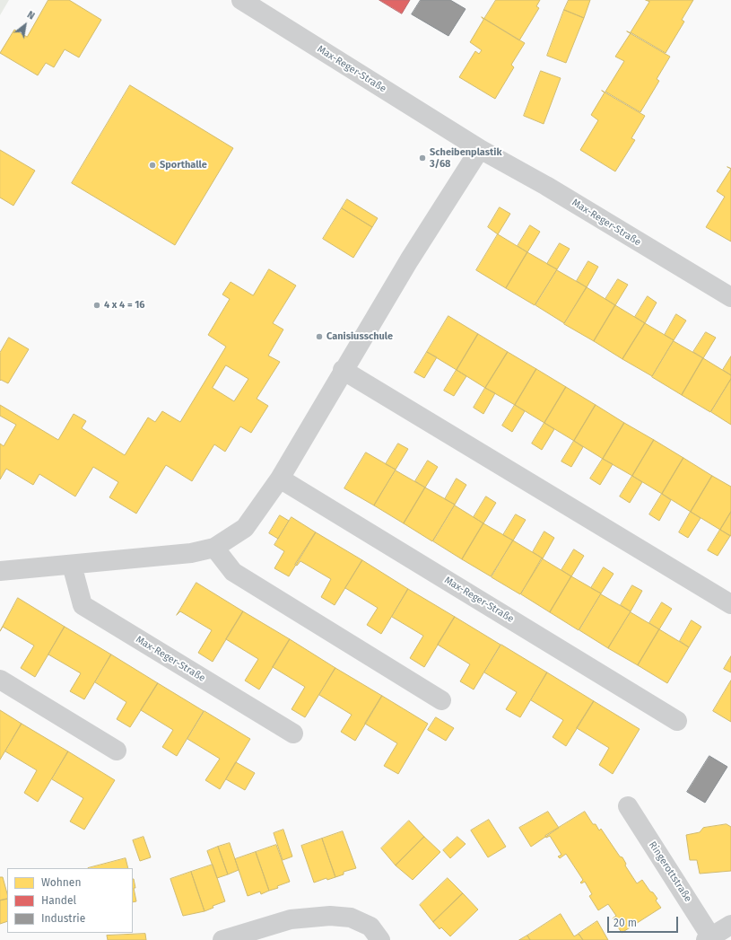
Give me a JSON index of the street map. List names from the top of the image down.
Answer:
{
  "streets": {
    "street": ["Max-Reger-Straße", "Ringerottstraße"]
  },
  "places": [
    "Scheibenplastik 3/68",
    "Sporthalle",
    "4 x 4 = 16",
    "Canisiusschule"
  ],
  "legend": ["Wohnen", "Handel", "Industrie"],
  "scale_bar": "20 m",
  "north": "top right"
}
